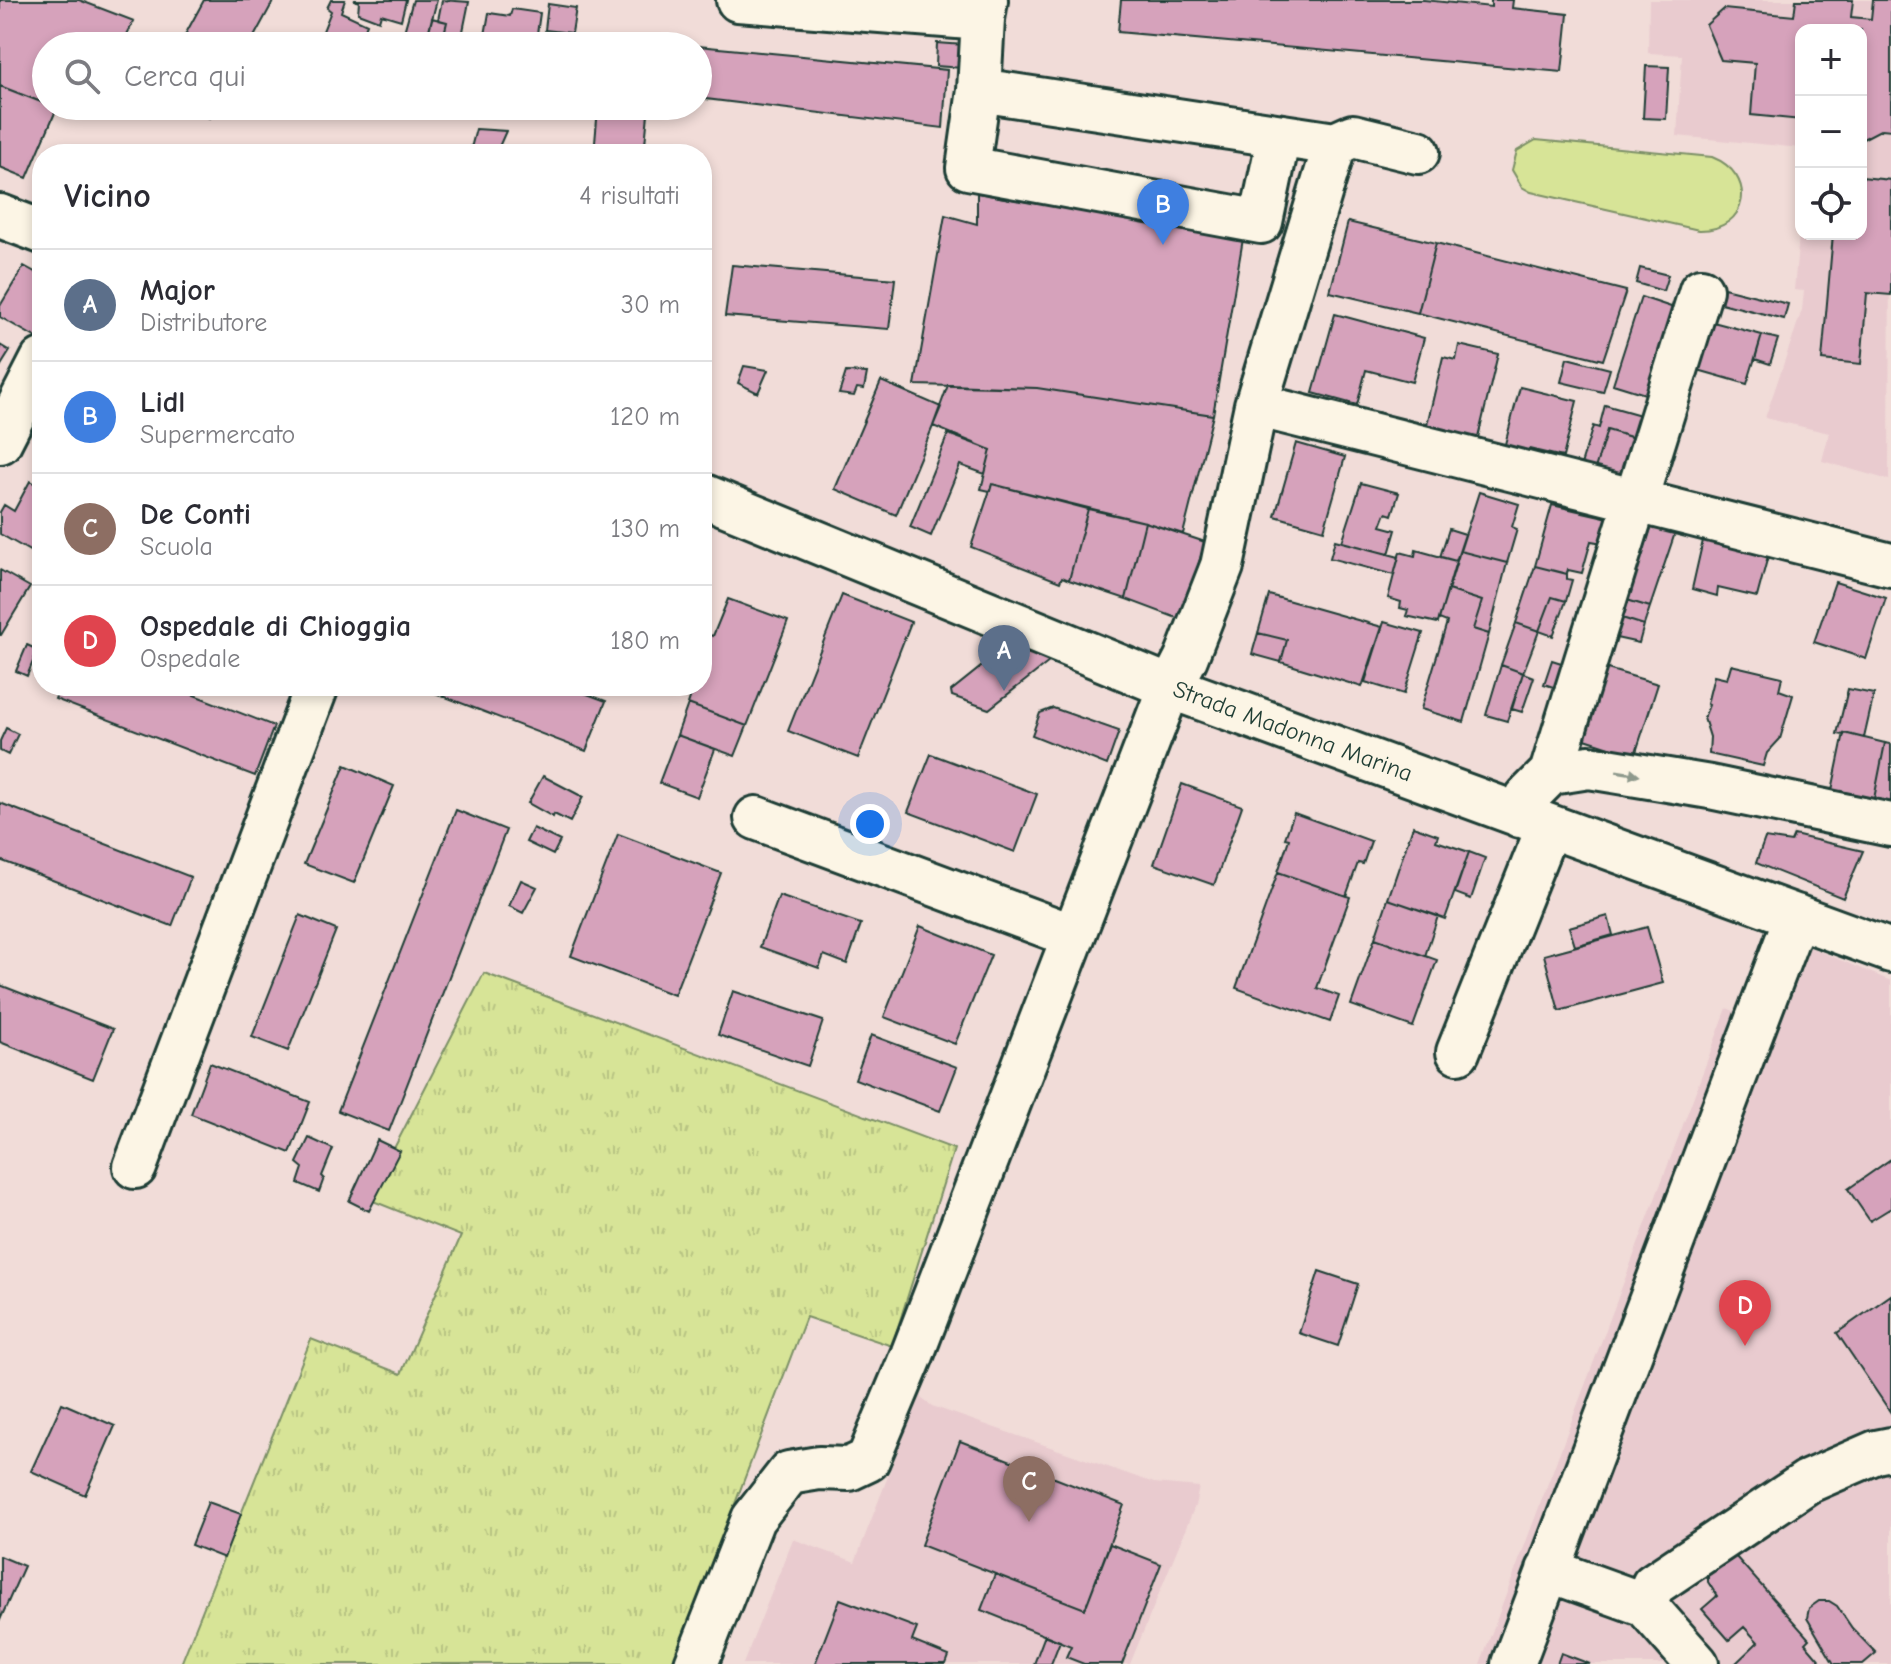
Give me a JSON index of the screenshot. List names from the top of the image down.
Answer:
{
  "streets": {
    "street": ["Strada Madonna Marina"]
  },
  "page": {
    "map_buttons": ["+", "−"],
    "search": "Cerca qui",
    "heading": ["Vicino", "4 risultati"],
    "pins": [
      "B",
      "A",
      "D",
      "C"
    ],
    "list": [
      {
        "mark": "A",
        "name": "Major",
        "note": "Distributore",
        "value": "30 m"
      },
      {
        "mark": "B",
        "name": "Lidl",
        "note": "Supermercato",
        "value": "120 m"
      },
      {
        "mark": "C",
        "name": "De Conti",
        "note": "Scuola",
        "value": "130 m"
      },
      {
        "mark": "D",
        "name": "Ospedale di Chioggia",
        "note": "Ospedale",
        "value": "180 m"
      }
    ]
  }
}
